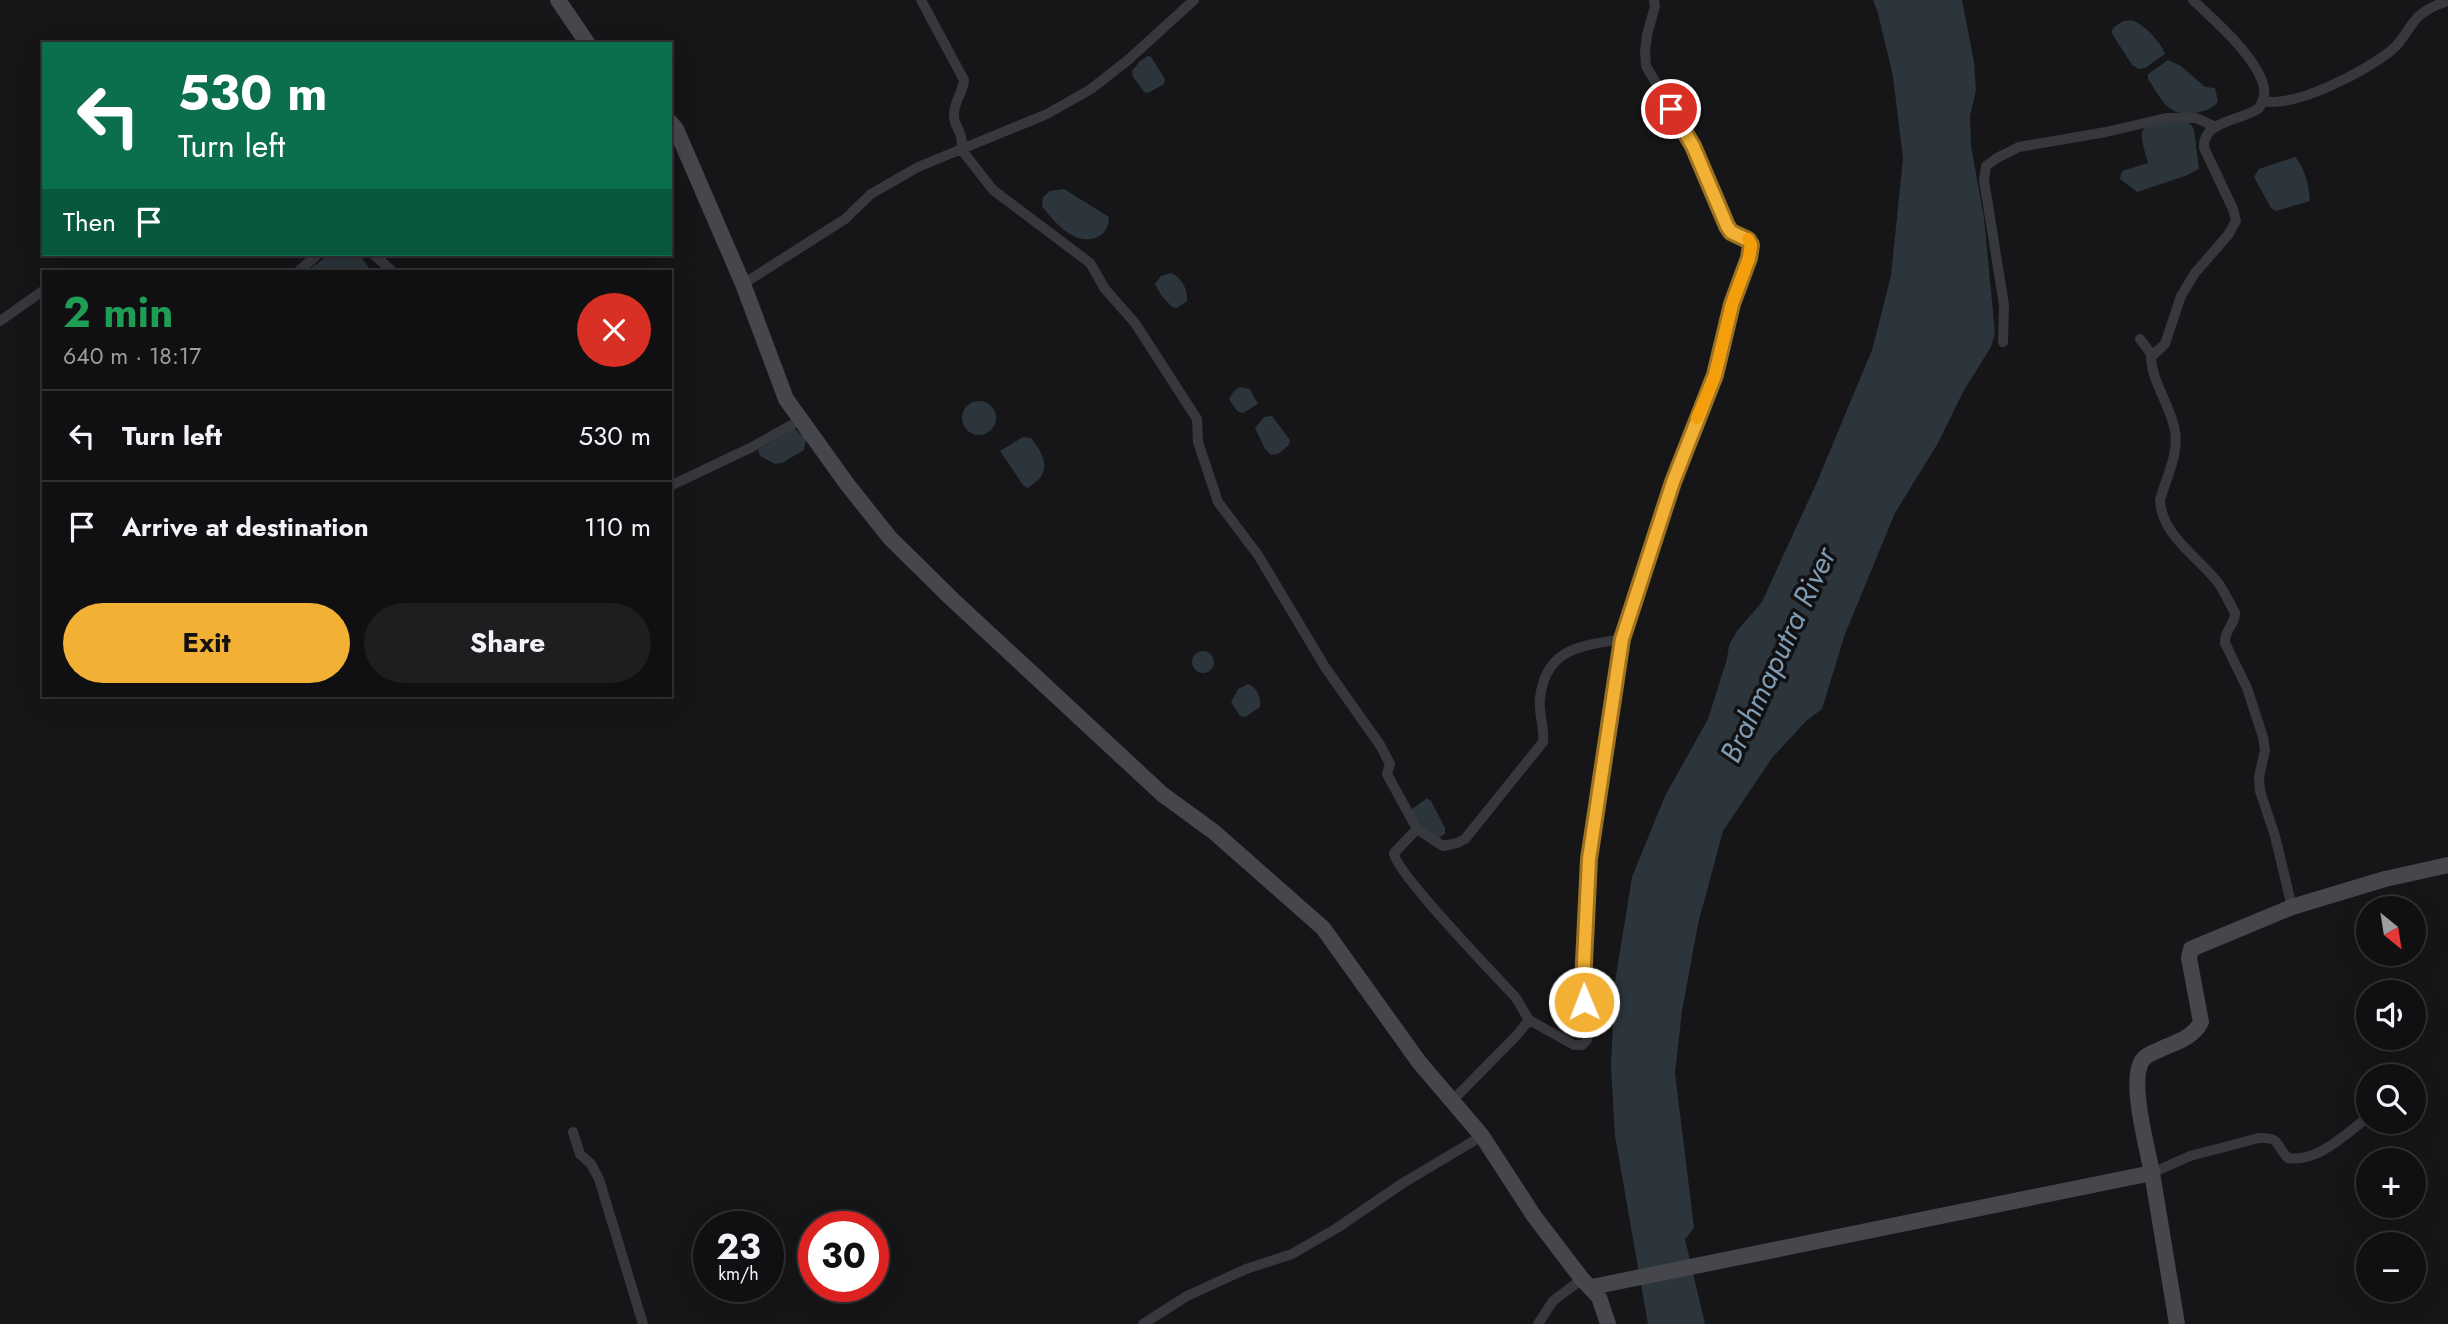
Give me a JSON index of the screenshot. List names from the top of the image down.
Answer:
{
  "water": ["Brahmaputra River"],
  "north": "bottom right",
  "page": {
    "turn": ["530 m", "Turn left"],
    "then": "Then",
    "heading": ["2 min", "640 m · 18:17"],
    "list": [
      {
        "name": "Turn left",
        "value": "530 m"
      },
      {
        "name": "Arrive at destination",
        "value": "110 m"
      }
    ],
    "buttons": ["Exit", "Share"],
    "map_buttons": ["+", "−"],
    "speed": "23 km/h",
    "limit": "30"
  }
}
